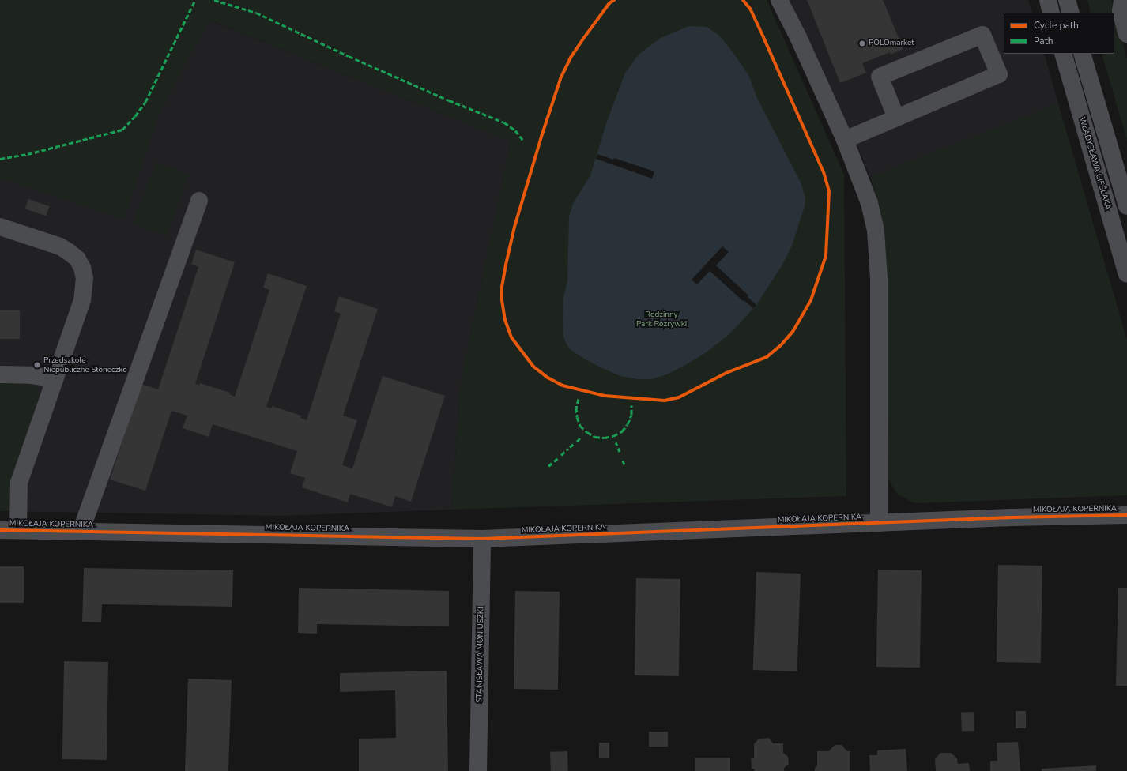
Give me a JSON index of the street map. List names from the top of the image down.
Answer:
{
  "streets": {
    "street": ["WŁADYSŁAWA CIEŚLAKA", "MIKOŁAJA KOPERNIKA", "STANISŁAWA MONIUSZKI"]
  },
  "crossings": [
    ["MIKOŁAJA KOPERNIKA", "STANISŁAWA MONIUSZKI"]
  ],
  "parks": ["Rodzinny Park Rozrywki"],
  "places": ["POLOmarket", "Przedszkole Niepubliczne Słoneczko"],
  "legend": ["Cycle path", "Path"]
}
